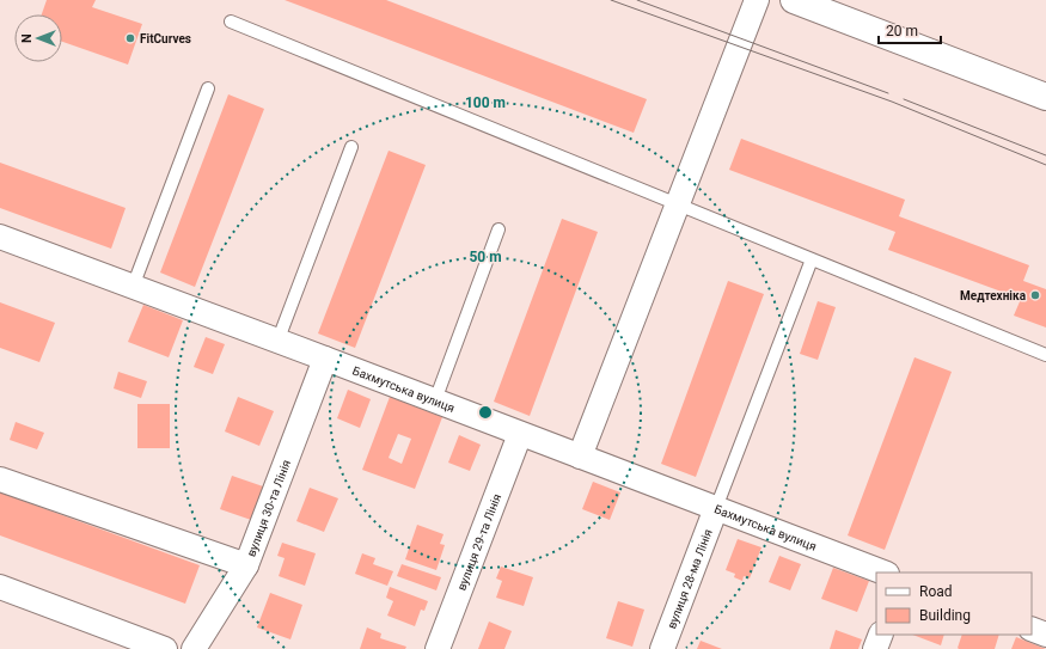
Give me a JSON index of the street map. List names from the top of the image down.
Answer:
{
  "streets": {
    "street": [
      "Бахмутська вулиця",
      "вулиця 30-та Лінія",
      "вулиця 29-та Лінія",
      "вулиця 28-ма Лінія"
    ]
  },
  "crossings": [
    ["Бахмутська вулиця", "вулиця 30-та Лінія"],
    ["Бахмутська вулиця", "вулиця 29-та Лінія"],
    ["Бахмутська вулиця", "вулиця 28-ма Лінія"]
  ],
  "places": ["FitCurves", "Медтехніка"],
  "legend": ["Road", "Building"],
  "scale_bar": "20 m",
  "north": "left",
  "rings": ["100 m", "50 m"]
}
